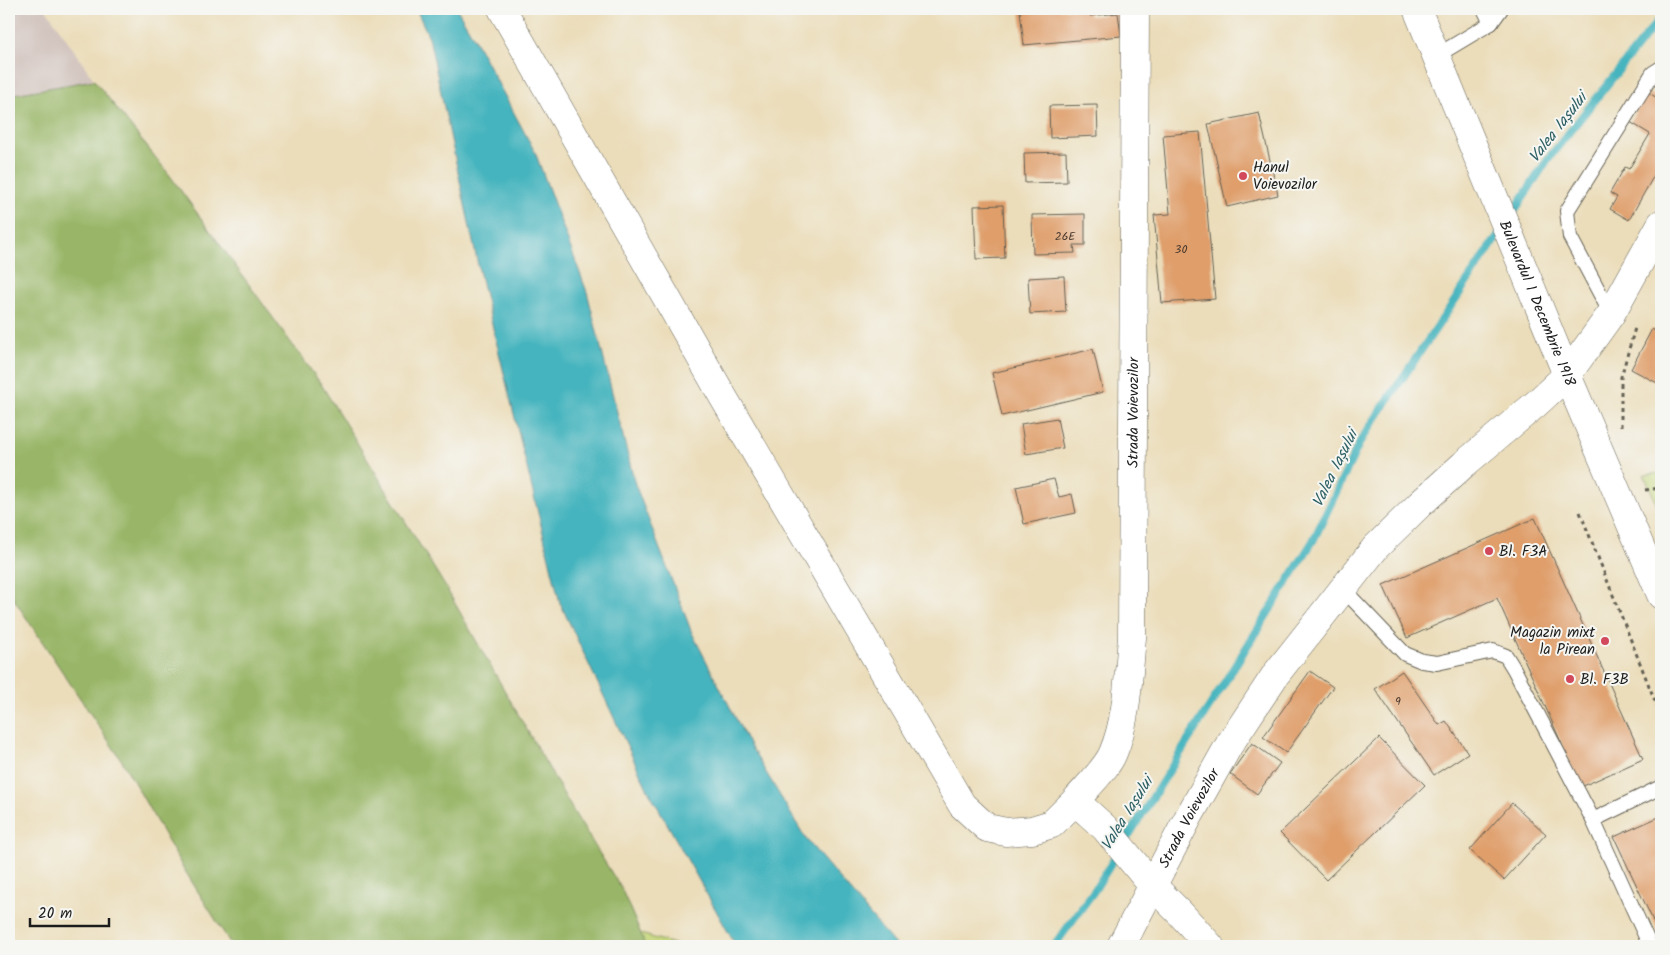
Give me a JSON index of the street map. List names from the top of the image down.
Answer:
{
  "streets": {
    "street": ["Bulevardul 1 Decembrie 1918", "Strada Voievozilor"]
  },
  "crossings": [
    ["Bulevardul 1 Decembrie 1918", "Strada Voievozilor"]
  ],
  "water": ["Valea Iașului"],
  "places": [
    "Hanul Voievozilor",
    "Bl. F3A",
    "Magazin mixt la Pirean",
    "Bl. F3B"
  ],
  "house_numbers": ["26E", "30", "9"],
  "scale_bar": "20 m"
}
